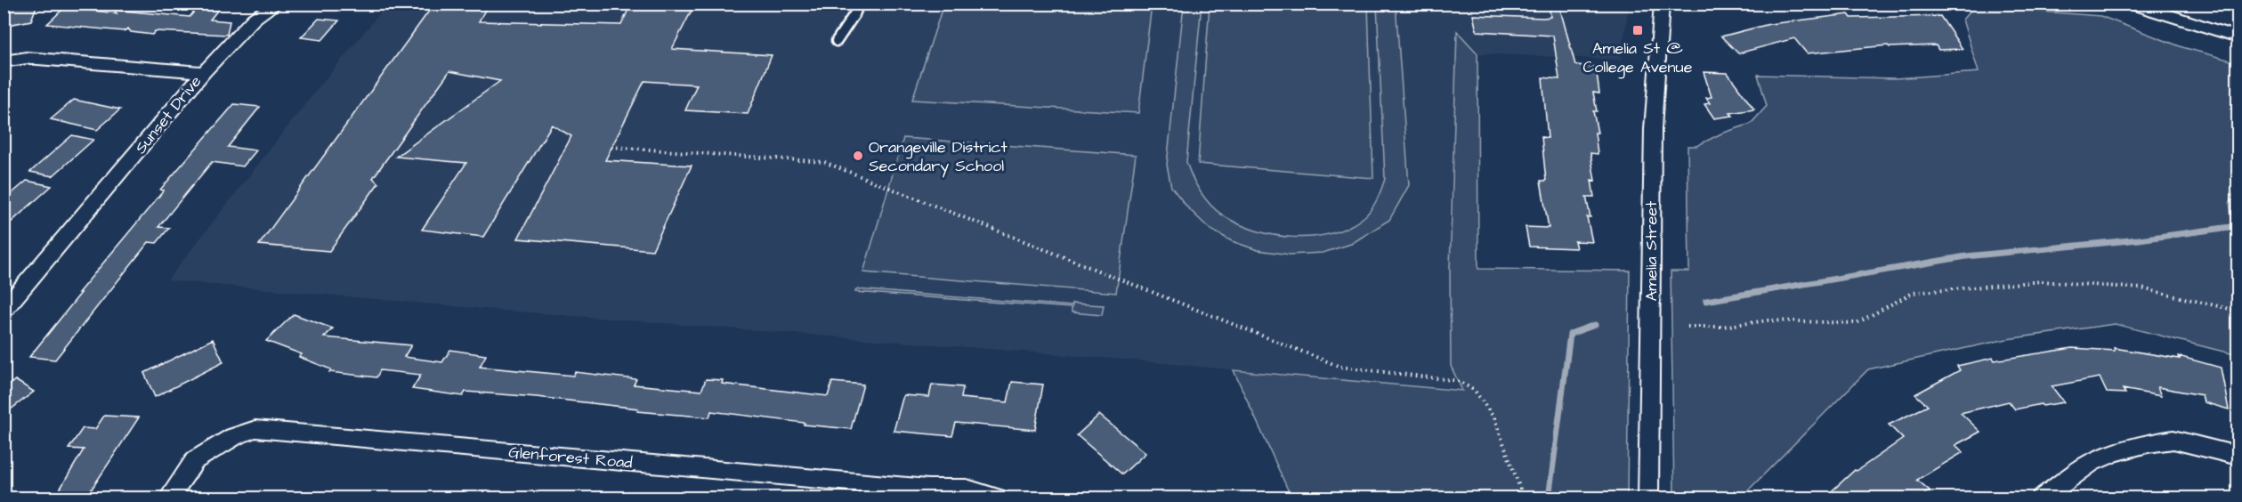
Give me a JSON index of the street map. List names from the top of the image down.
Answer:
{
  "streets": {
    "street": ["Sunset Drive", "Amelia Street", "Glenforest Road"]
  },
  "places": {
    "transit": ["Amelia St @ College Avenue"],
    "other": ["Orangeville District Secondary School"]
  }
}
